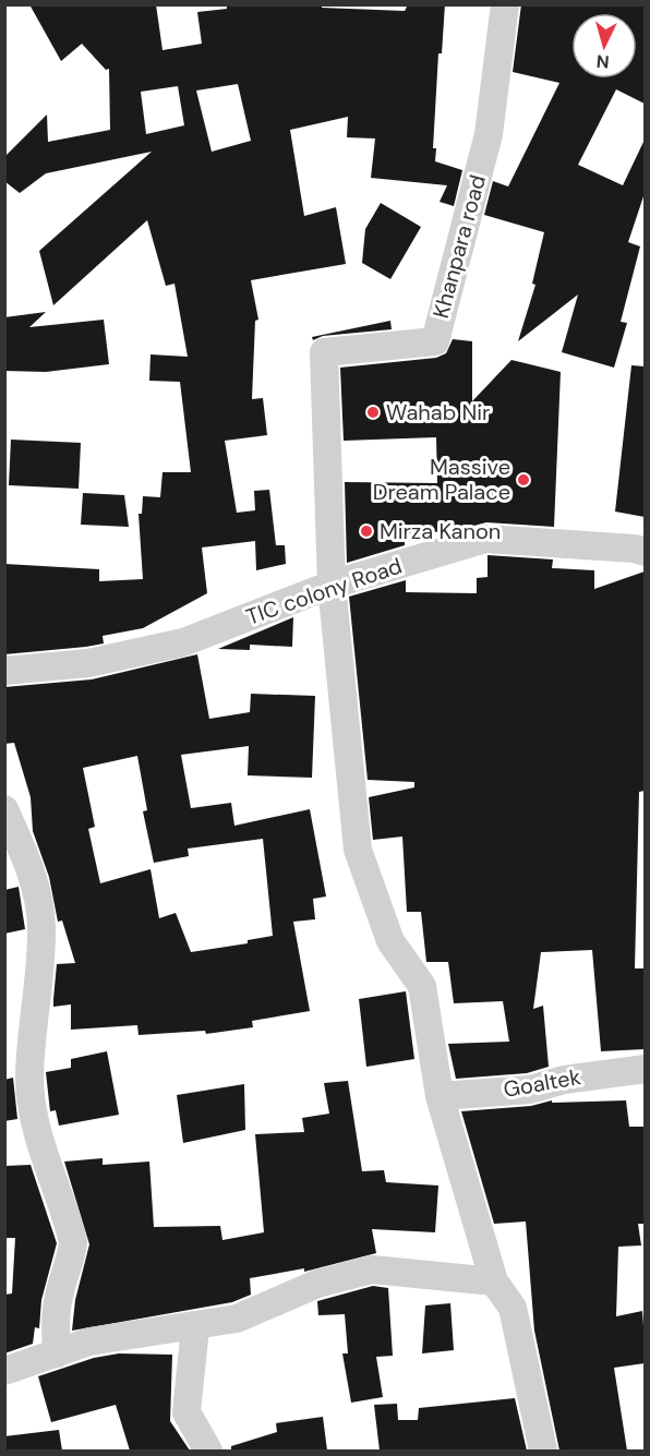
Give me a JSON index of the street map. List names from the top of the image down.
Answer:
{
  "streets": {
    "street": ["Khanpara road", "TIC colony Road", "Goaltek"]
  },
  "crossings": [
    ["Khanpara road", "TIC colony Road"]
  ],
  "places": ["Wahab Nir", "Massive Dream Palace", "Mirza Kanon"],
  "north": "bottom"
}
